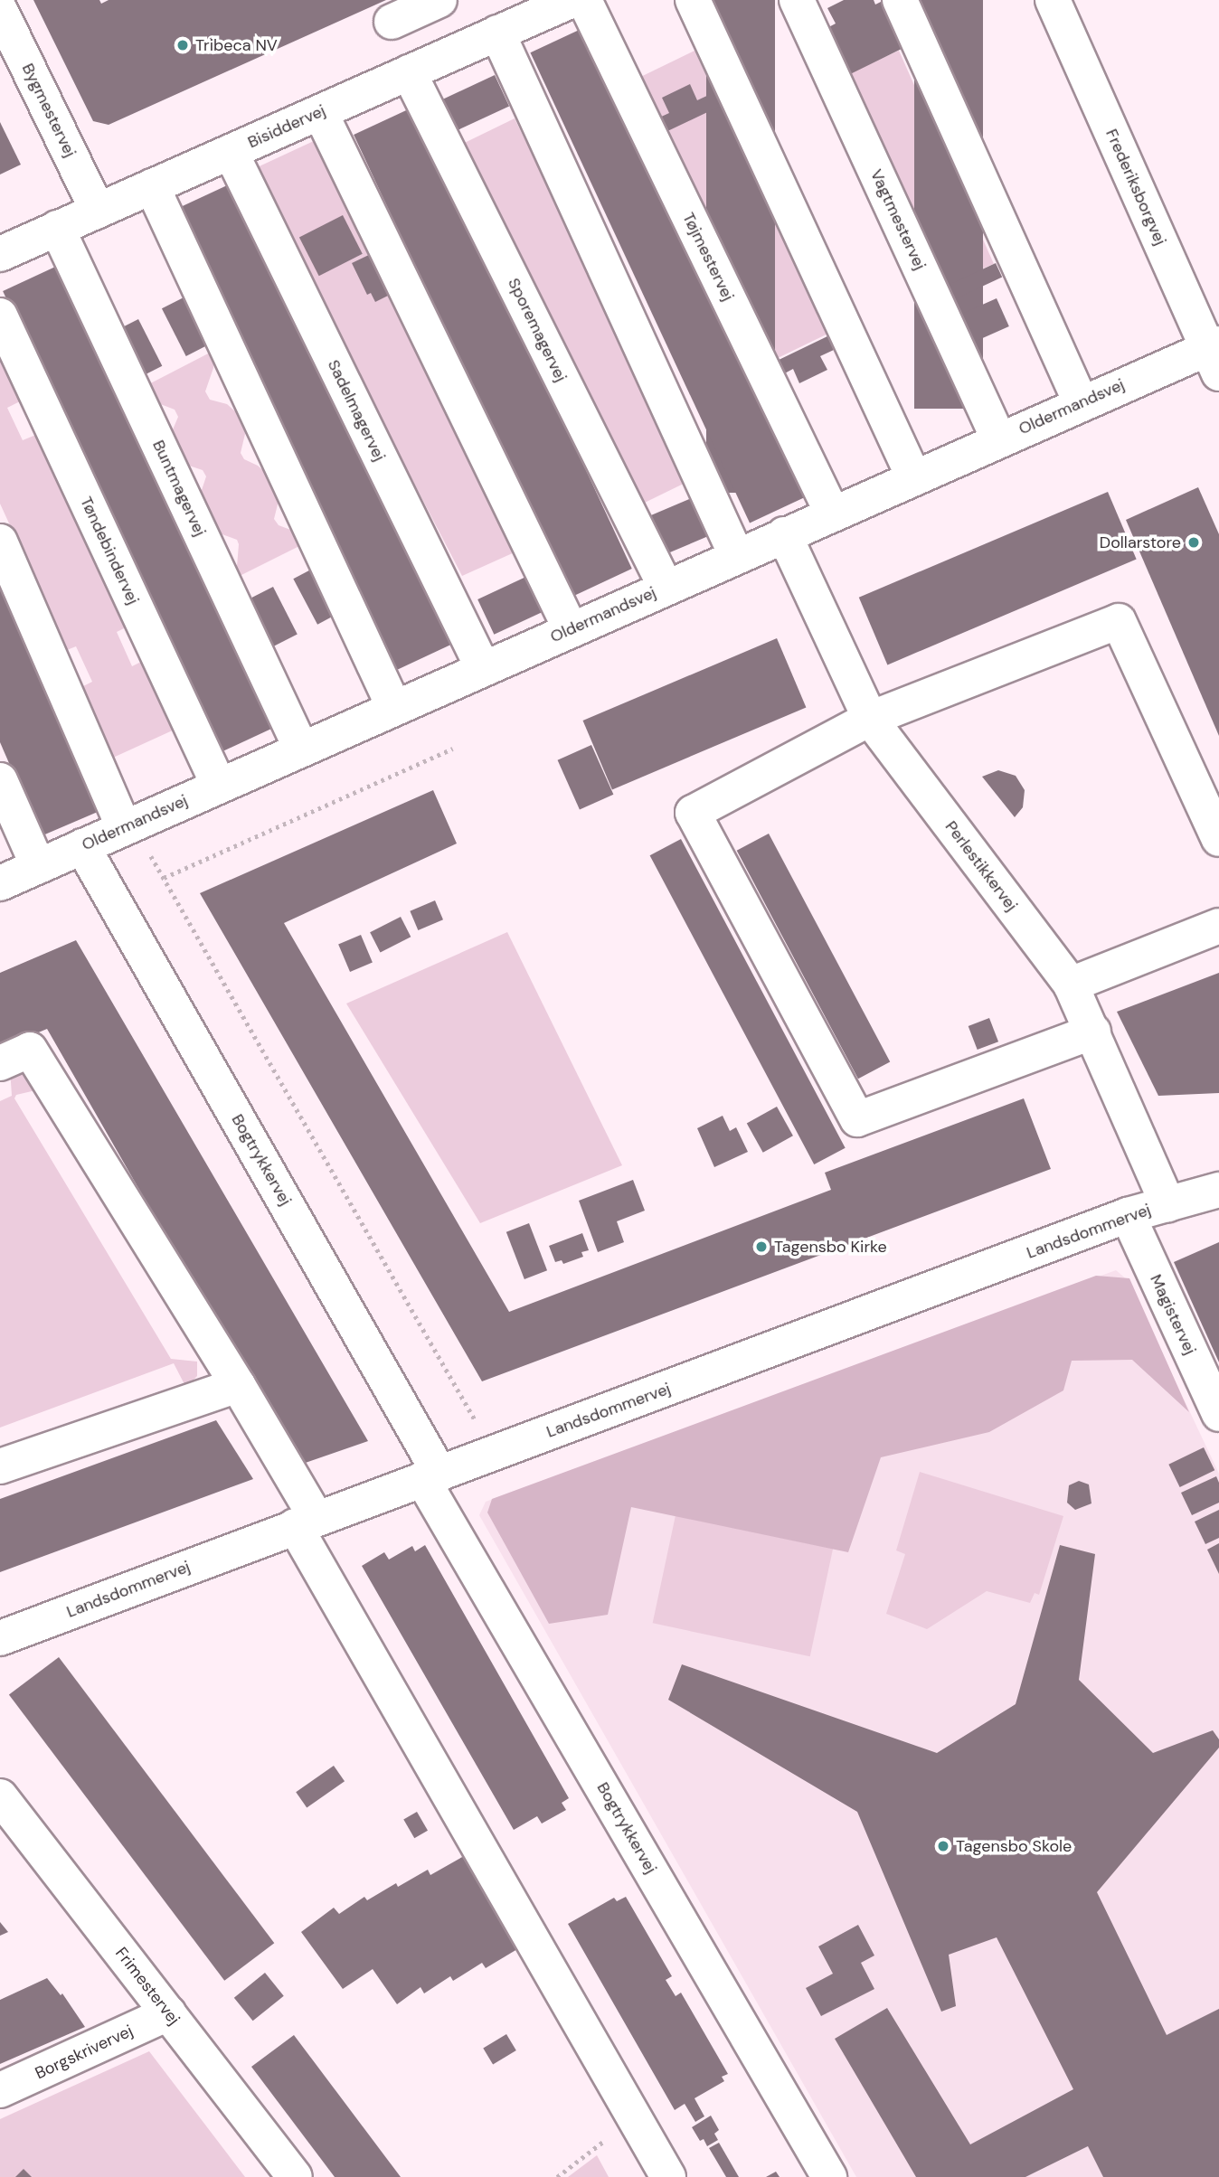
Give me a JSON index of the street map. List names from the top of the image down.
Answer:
{
  "streets": {
    "street": [
      "Bygmestervej",
      "Bisiddervej",
      "Frederiksborgvej",
      "Vagtmestervej",
      "Tøjmestervej",
      "Sporemagervej",
      "Oldermandsvej",
      "Sadelmagervej",
      "Buntmagervej",
      "Tøndebindervej",
      "Perlestikkervej",
      "Bogtrykkervej",
      "Landsdommervej",
      "Magistervej",
      "Frimestervej",
      "Borgskrivervej"
    ]
  },
  "crossings": [
    ["Bygmestervej", "Bisiddervej"],
    ["Bisiddervej", "Sporemagervej"],
    ["Bisiddervej", "Sadelmagervej"],
    ["Bisiddervej", "Buntmagervej"],
    ["Frederiksborgvej", "Oldermandsvej"],
    ["Vagtmestervej", "Oldermandsvej"],
    ["Tøjmestervej", "Oldermandsvej"],
    ["Sporemagervej", "Oldermandsvej"],
    ["Oldermandsvej", "Sadelmagervej"],
    ["Oldermandsvej", "Buntmagervej"],
    ["Oldermandsvej", "Tøndebindervej"],
    ["Oldermandsvej", "Perlestikkervej"],
    ["Oldermandsvej", "Bogtrykkervej"],
    ["Perlestikkervej", "Landsdommervej"],
    ["Bogtrykkervej", "Landsdommervej"],
    ["Landsdommervej", "Magistervej"],
    ["Frimestervej", "Borgskrivervej"]
  ],
  "places": [
    "Tribeca NV",
    "Dollarstore",
    "Tagensbo Kirke",
    "Tagensbo Skole"
  ]
}
